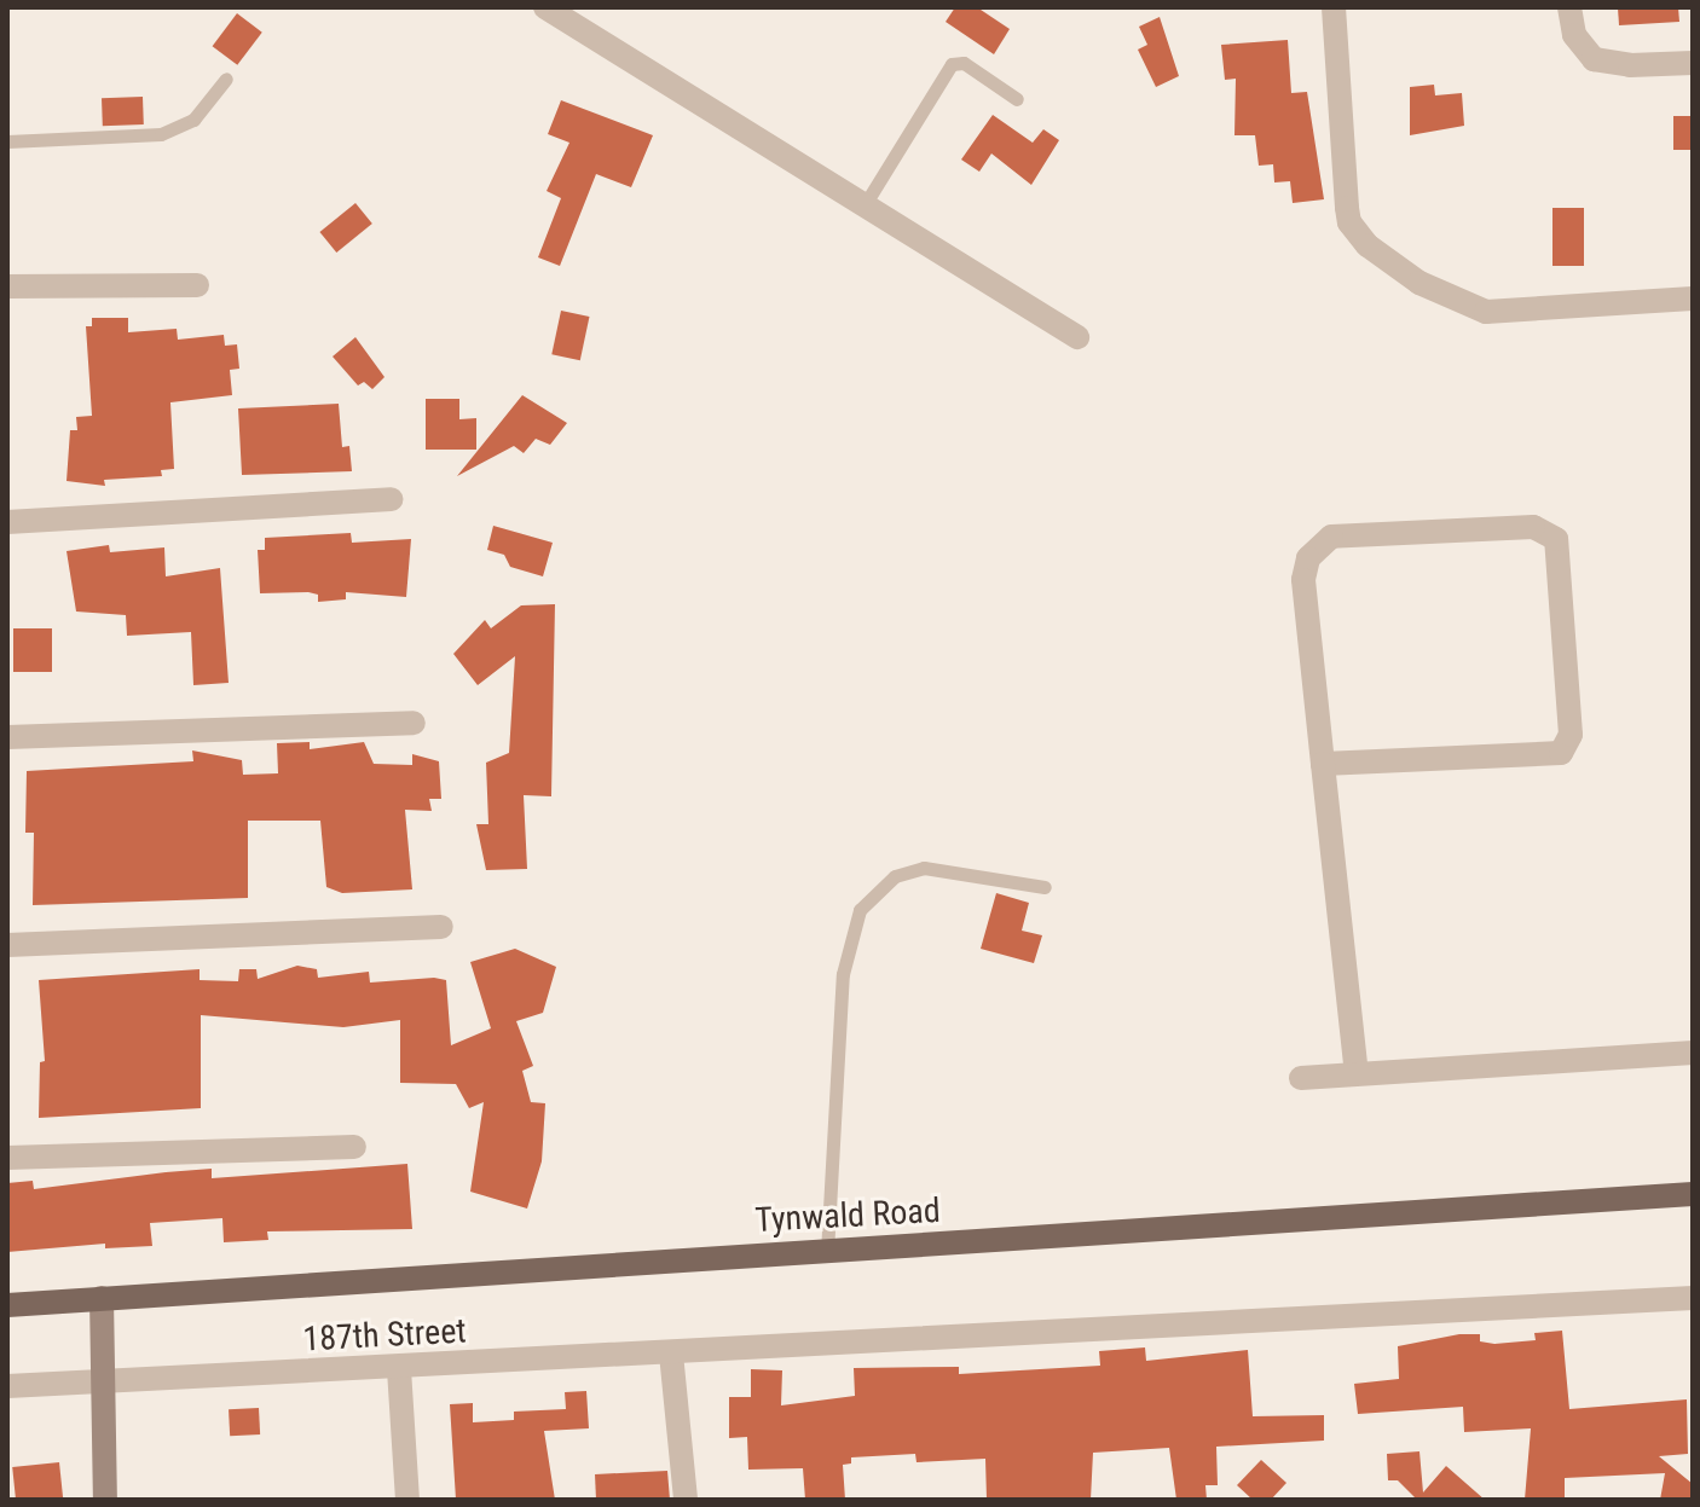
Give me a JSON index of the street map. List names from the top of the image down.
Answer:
{
  "streets": {
    "main road": ["Tynwald Road"],
    "street": ["187th Street"]
  }
}
